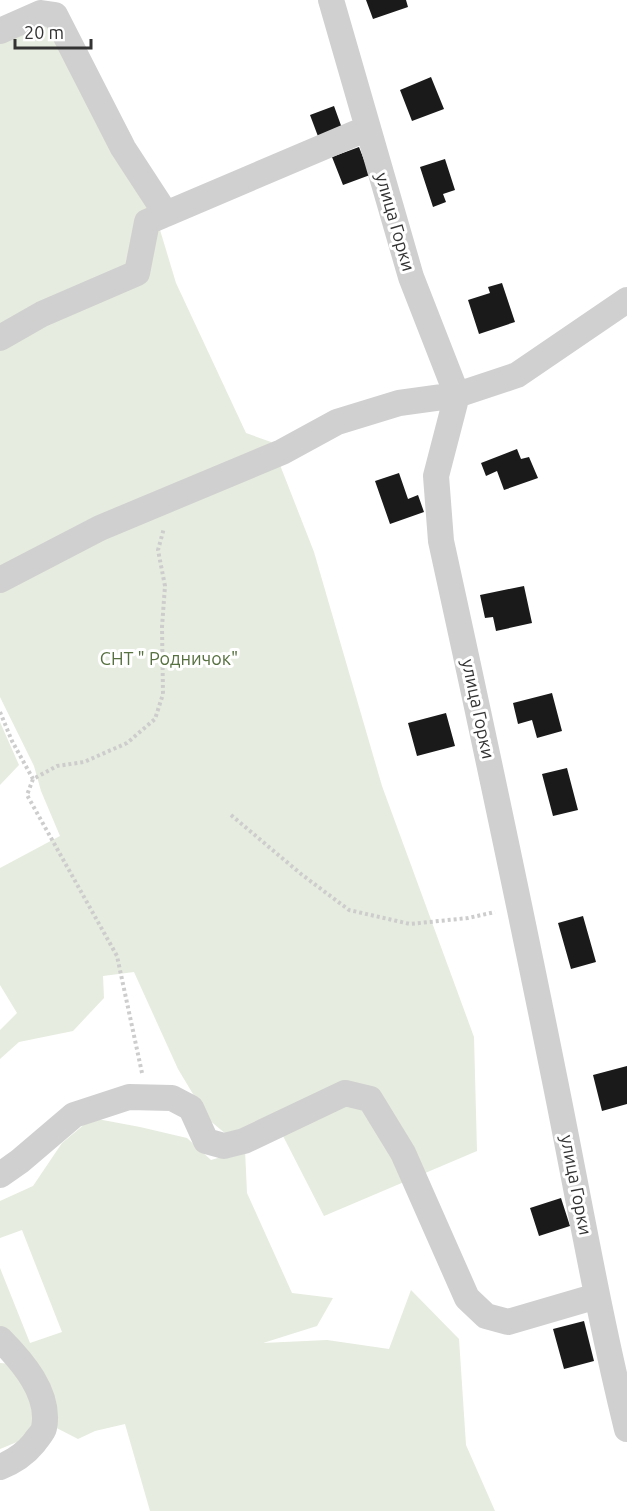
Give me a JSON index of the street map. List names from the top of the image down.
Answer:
{
  "streets": {
    "street": ["улица Горки"]
  },
  "parks": ["СНТ \" Родничок\""],
  "scale_bar": "20 m"
}
